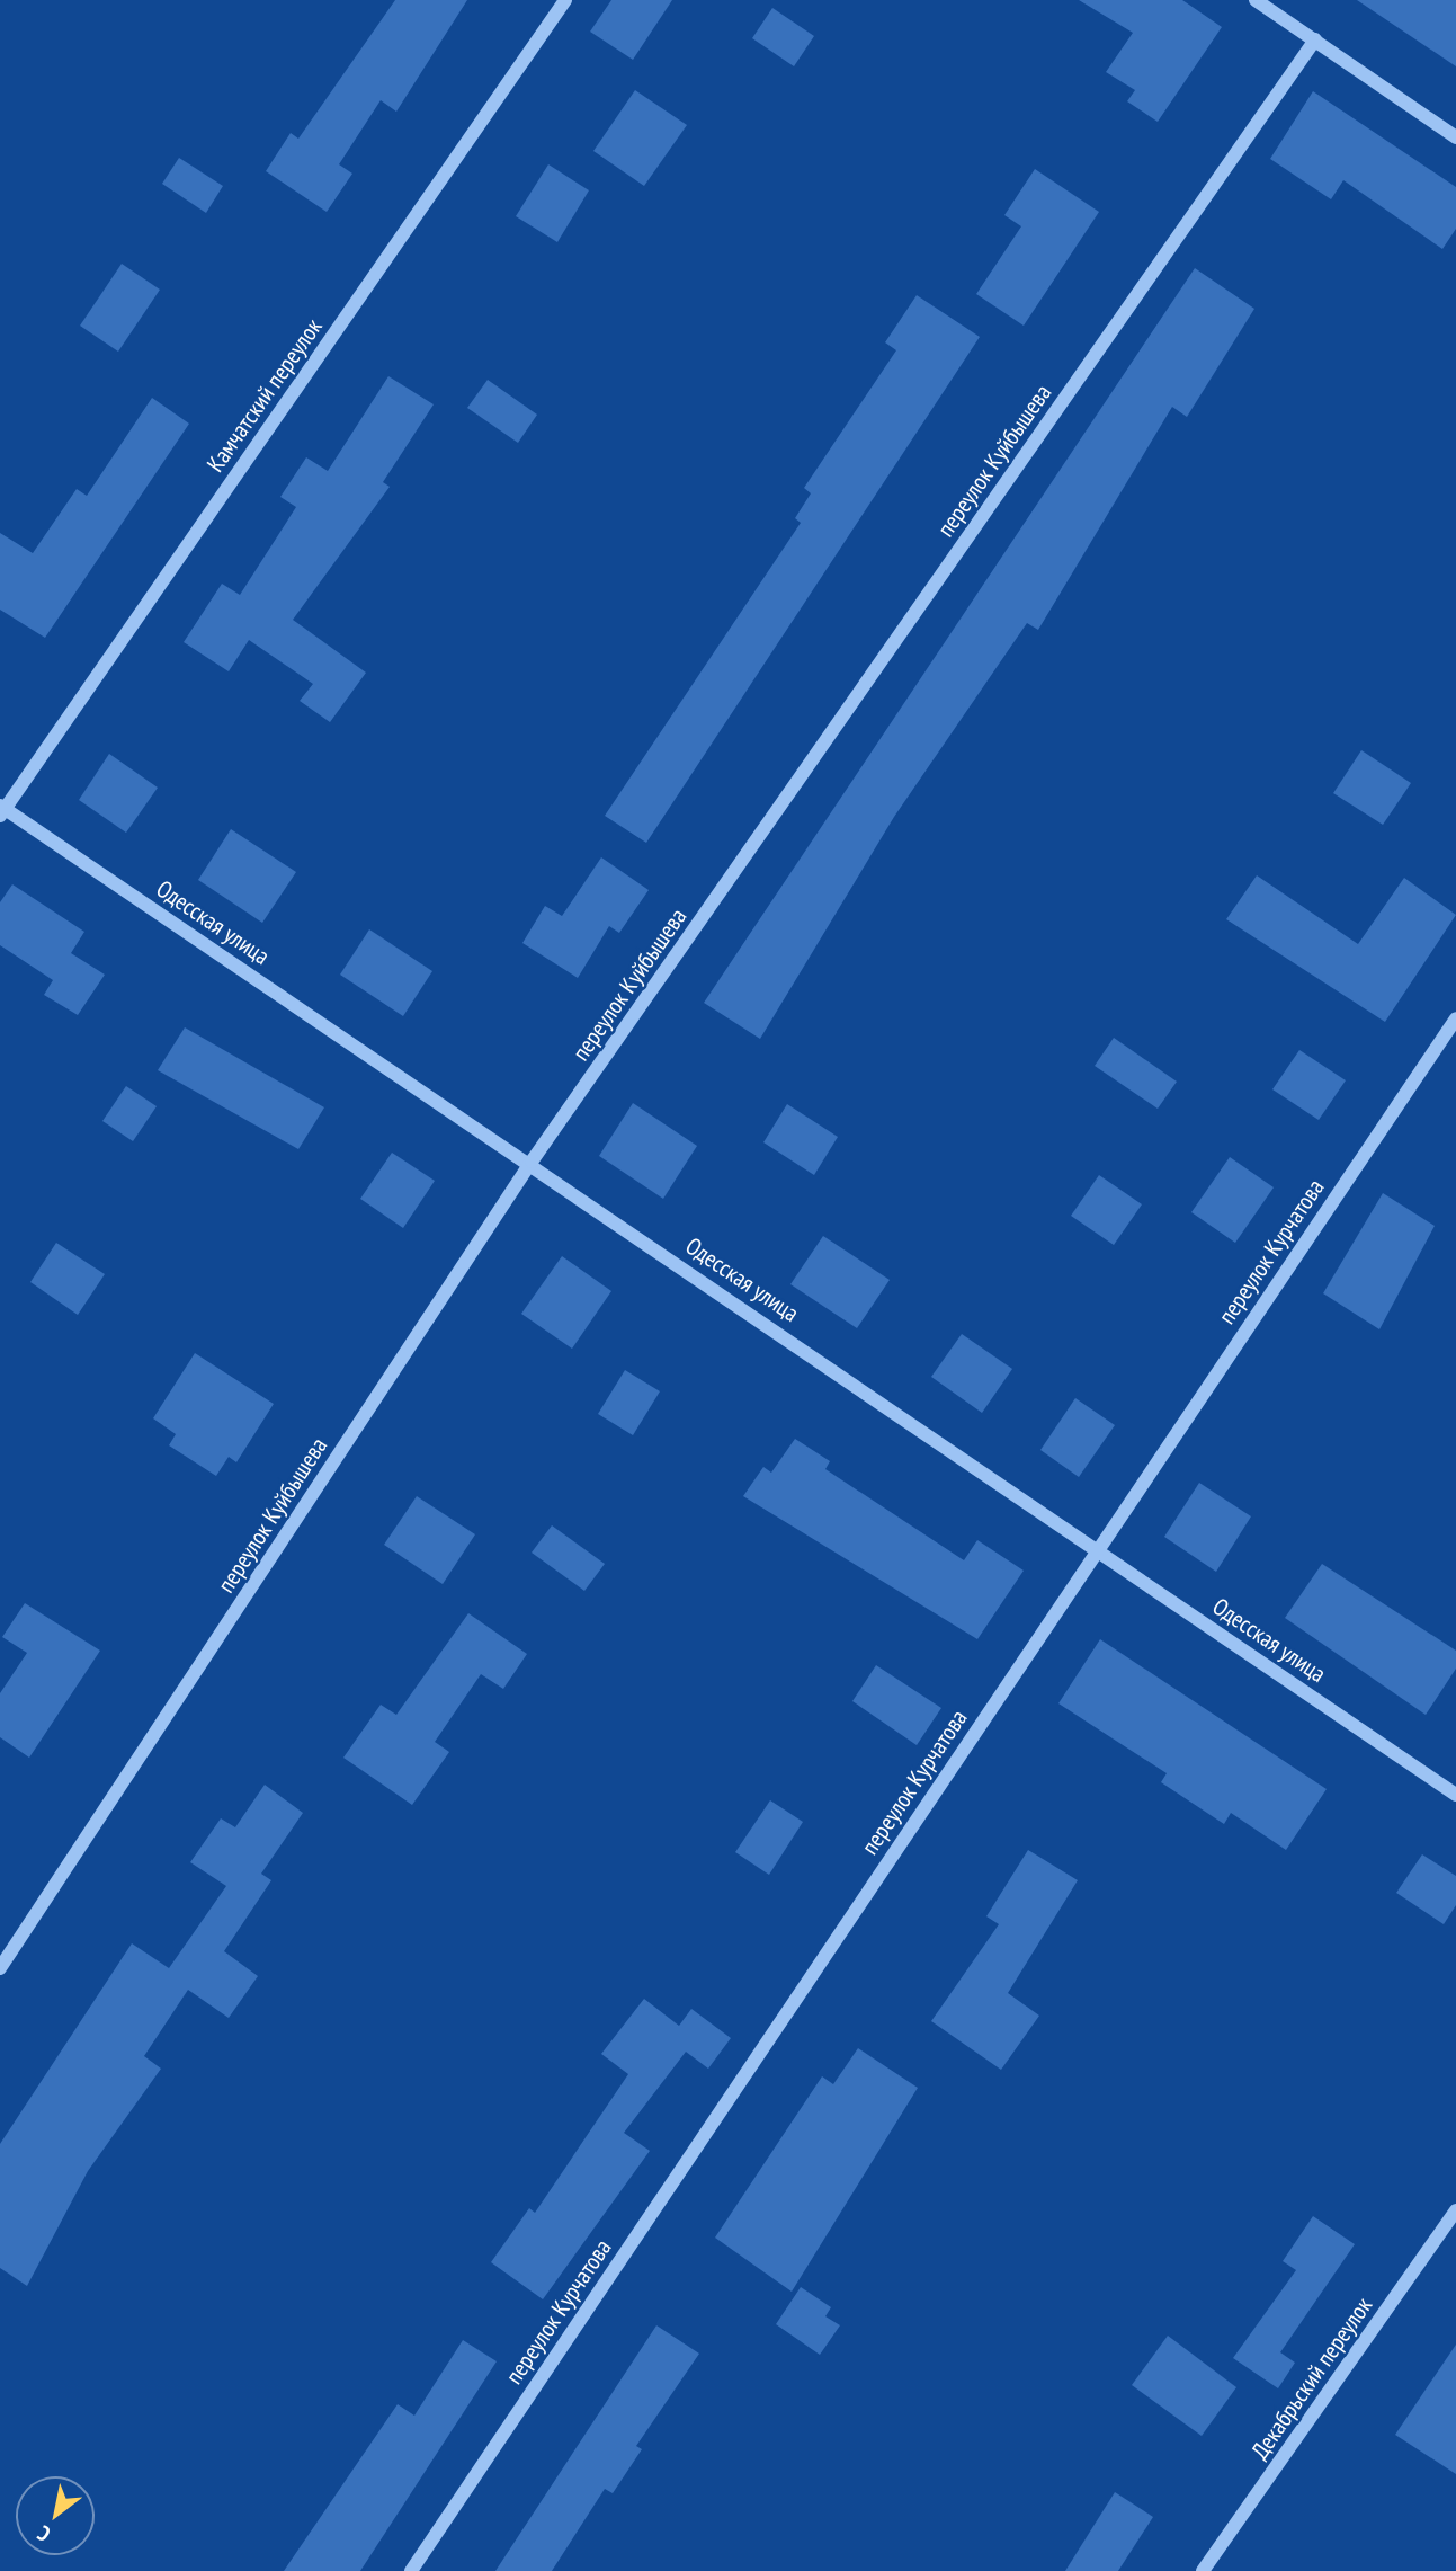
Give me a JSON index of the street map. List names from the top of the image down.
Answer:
{
  "streets": {
    "street": [
      "Камчатский переулок",
      "переулок Куйбышева",
      "Одесская улица",
      "переулок Курчатова",
      "Декабрьский переулок"
    ]
  },
  "crossings": [
    ["Камчатский переулок", "Одесская улица"],
    ["переулок Куйбышева", "Одесская улица"],
    ["Одесская улица", "переулок Курчатова"]
  ],
  "north": "bottom left"
}
